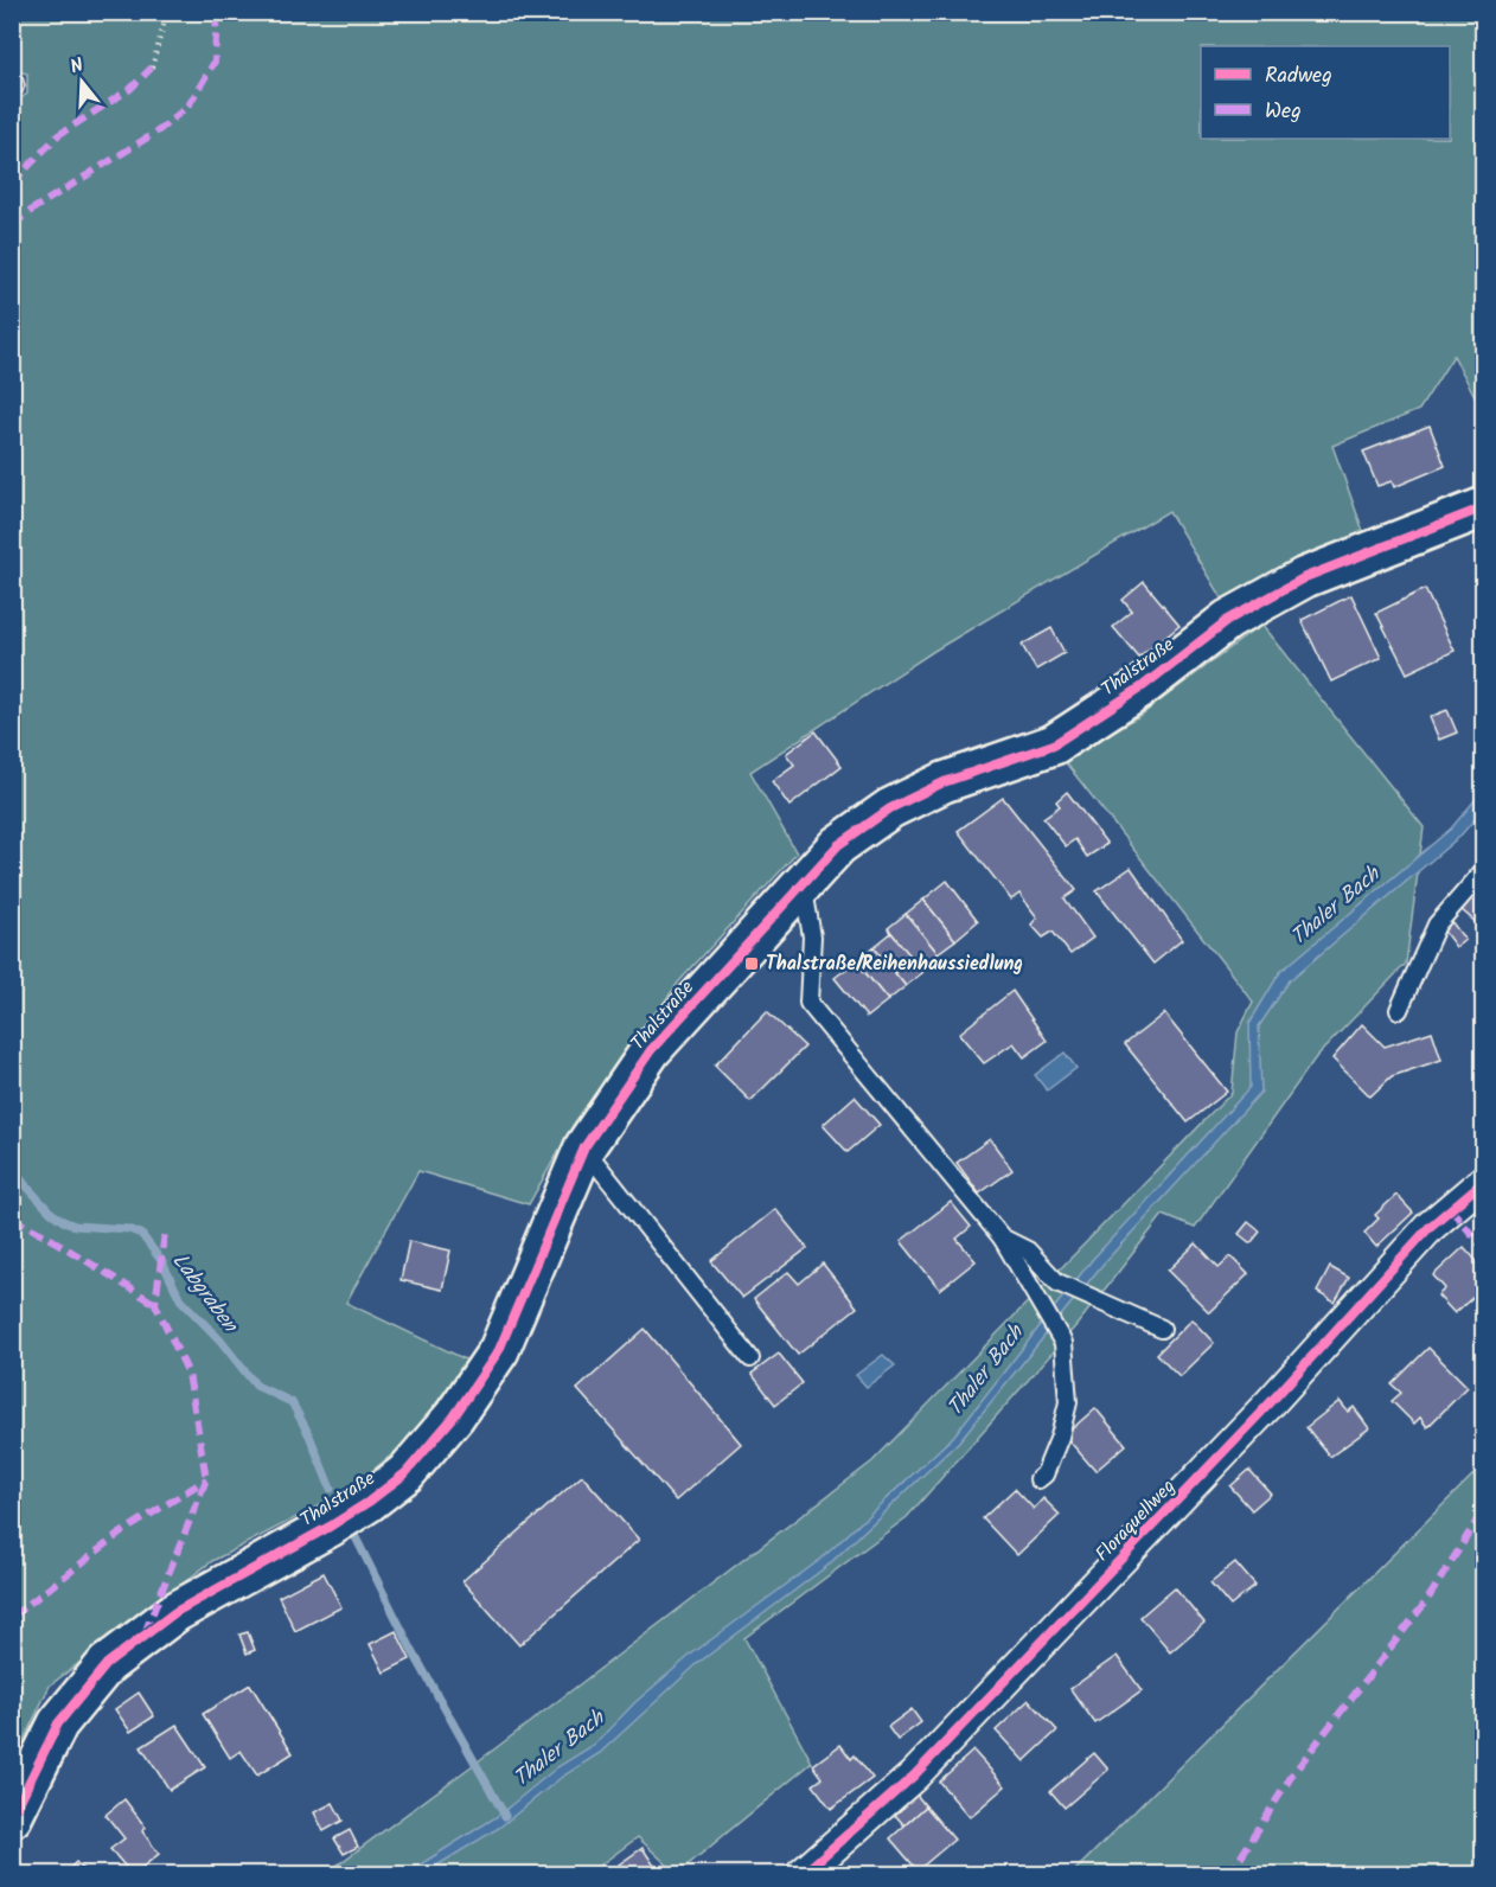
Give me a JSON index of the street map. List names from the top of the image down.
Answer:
{
  "streets": {
    "main road": ["Thalstraße"],
    "street": ["Floraquellweg"]
  },
  "water": ["Thaler Bach", "Labgraben"],
  "places": {
    "transit": ["Thalstraße/Reihenhaussiedlung"]
  },
  "legend": ["Radweg", "Weg"],
  "north": "top"
}
